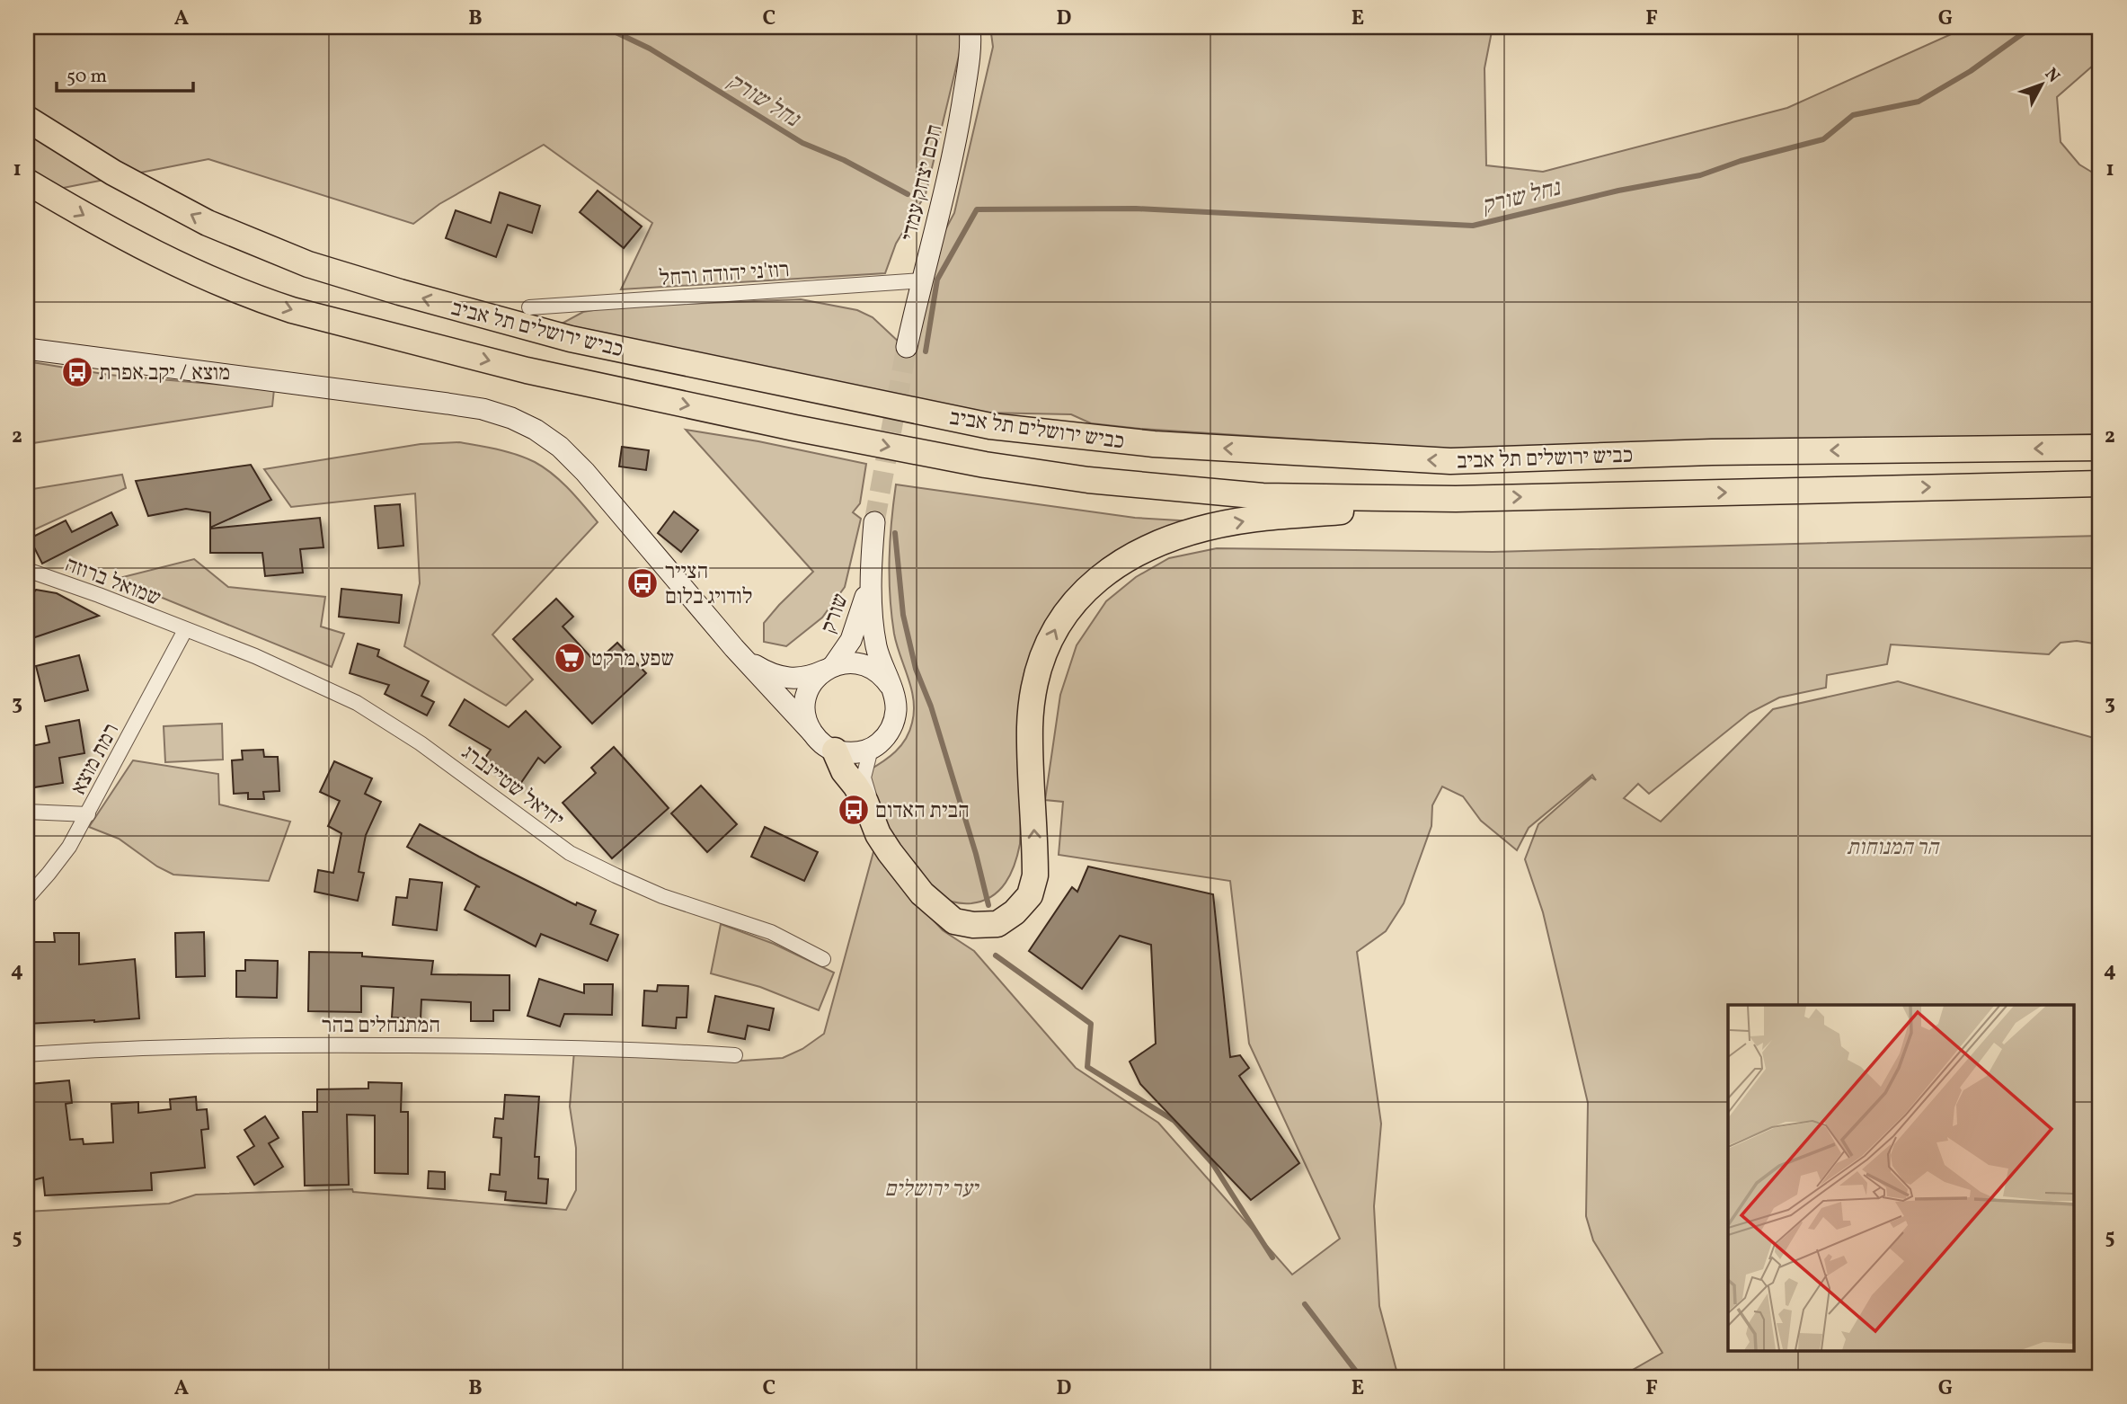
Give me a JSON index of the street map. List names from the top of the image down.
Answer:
{
  "streets": {
    "highway": ["כביש ירושלים תל אביב"],
    "main road": ["חכם יצחק עמדי", "שורק"],
    "street": [
      "רוז'ני יהודה ורחל",
      "שמואל ברוזה",
      "רמת מוצא",
      "יחיאל שטיינברג",
      "המתנחלים בהר"
    ]
  },
  "crossings": [
    ["חכם יצחק עמדי", "רוז'ני יהודה ורחל"],
    ["שמואל ברוזה", "רמת מוצא"],
    ["שמואל ברוזה", "יחיאל שטיינברג"],
    ["רמת מוצא", "יחיאל שטיינברג"]
  ],
  "water": ["נחל שורק"],
  "parks": ["הר המנוחות", "יער ירושלים"],
  "places": {
    "bus stop": ["מוצא / יקב אפרת", "הצייר לודויג בלום", "הבית האדום"],
    "supermarket": ["שפע מרקט"]
  },
  "scale_bar": "50 m",
  "north": "top right",
  "grid": {
    "columns": [
      "A",
      "B",
      "C",
      "D",
      "E",
      "F",
      "G"
    ],
    "rows": [
      "1",
      "2",
      "3",
      "4",
      "5"
    ]
  }
}
